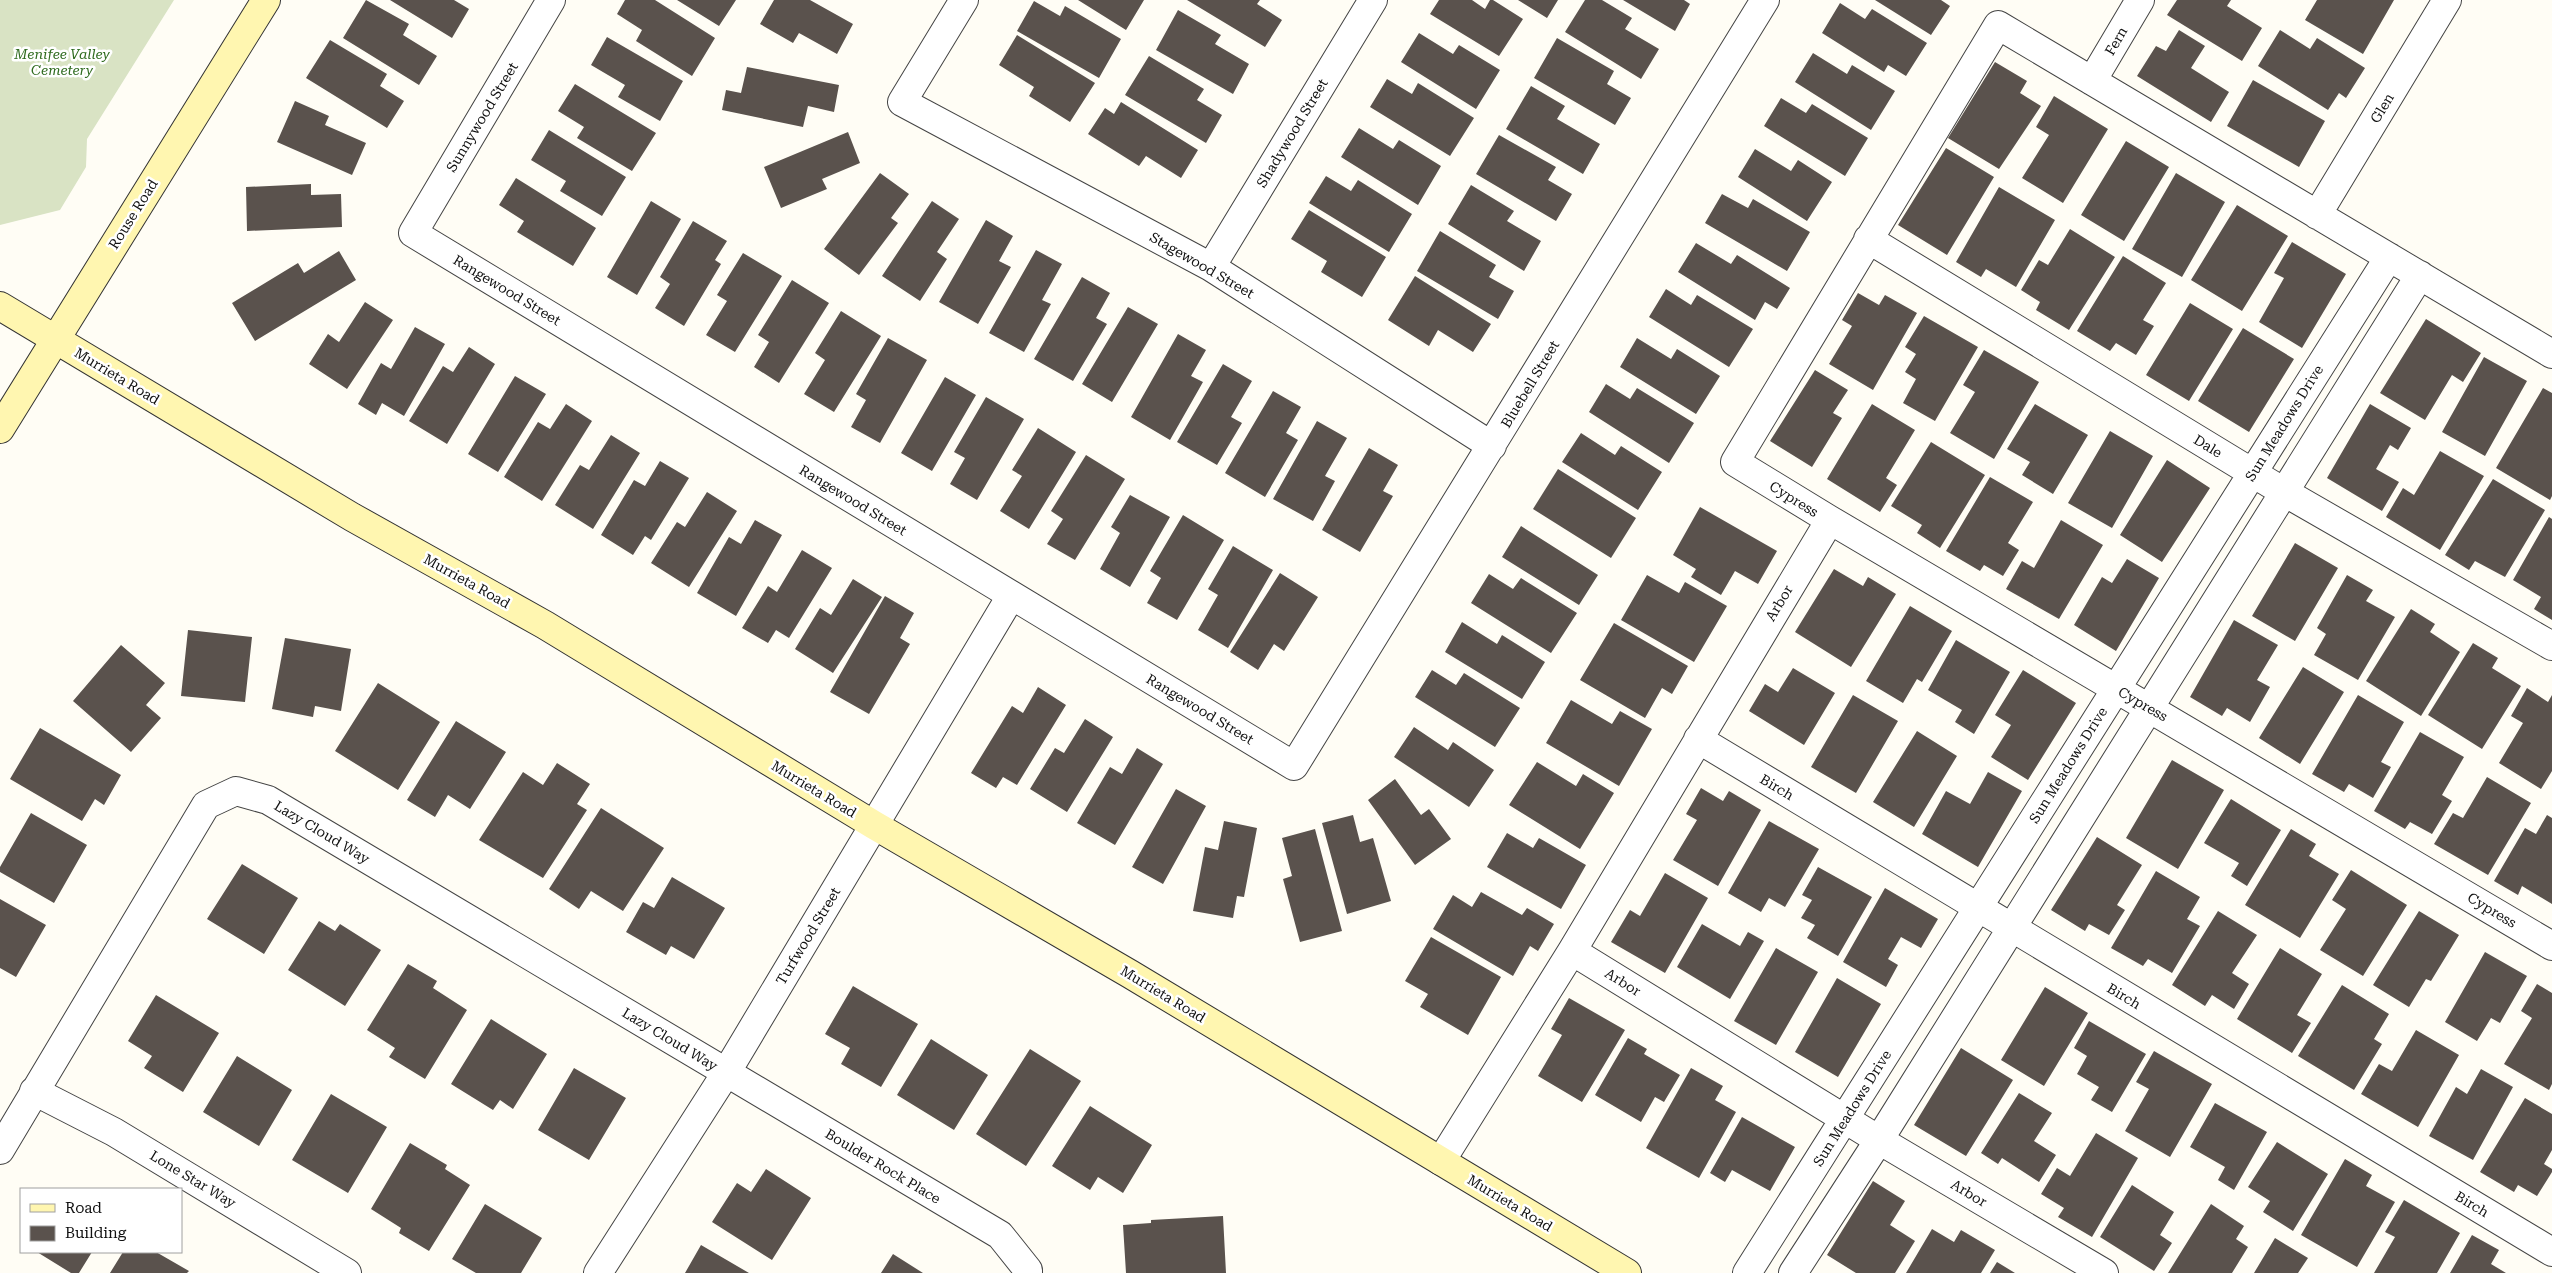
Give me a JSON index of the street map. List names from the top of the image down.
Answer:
{
  "streets": {
    "main road": ["Rouse Road", "Murrieta Road"],
    "street": [
      "Fern",
      "Glen",
      "Sunnywood Street",
      "Shadywood Street",
      "Stagewood Street",
      "Rangewood Street",
      "Bluebell Street",
      "Sun Meadows Drive",
      "Dale",
      "Cypress",
      "Arbor",
      "Birch",
      "Lazy Cloud Way",
      "Turfwood Street",
      "Boulder Rock Place",
      "Lone Star Way"
    ]
  },
  "crossings": [
    ["Sunnywood Street", "Rangewood Street"],
    ["Shadywood Street", "Stagewood Street"],
    ["Rouse Road", "Murrieta Road"],
    ["Stagewood Street", "Bluebell Street"],
    ["Rangewood Street", "Bluebell Street"],
    ["Rangewood Street", "Turfwood Street"],
    ["Murrieta Road", "Turfwood Street"],
    ["Sun Meadows Drive", "Dale"],
    ["Sun Meadows Drive", "Cypress"],
    ["Sun Meadows Drive", "Arbor"],
    ["Sun Meadows Drive", "Birch"],
    ["Dale", "Cypress"],
    ["Cypress", "Arbor"],
    ["Arbor", "Birch"],
    ["Lazy Cloud Way", "Turfwood Street"],
    ["Lazy Cloud Way", "Boulder Rock Place"],
    ["Lazy Cloud Way", "Lone Star Way"],
    ["Turfwood Street", "Boulder Rock Place"]
  ],
  "parks": ["Menifee Valley Cemetery"],
  "legend": ["Road", "Building"]
}
